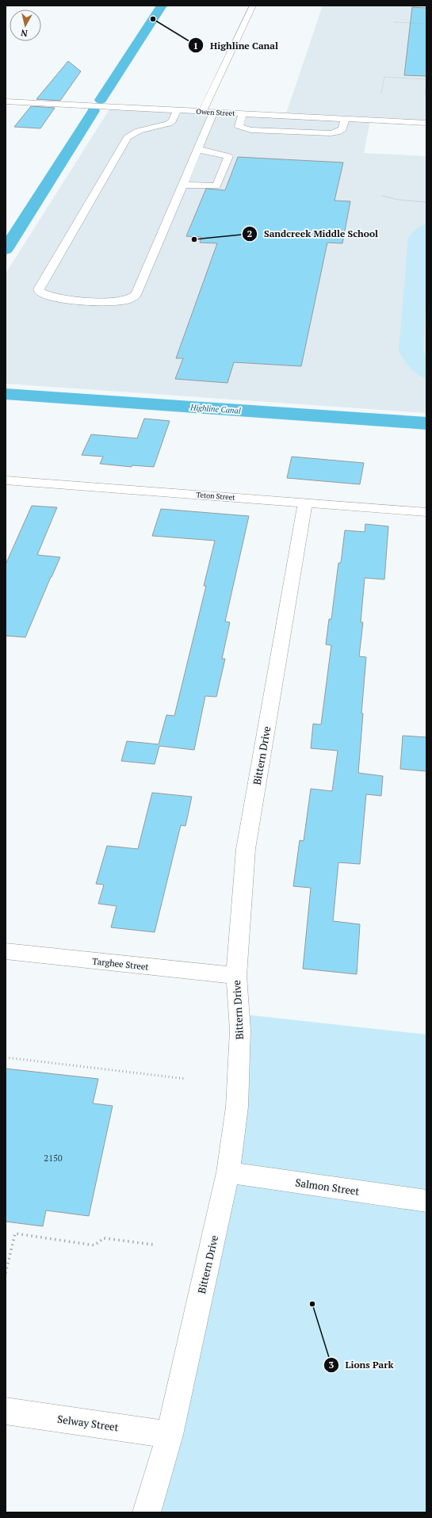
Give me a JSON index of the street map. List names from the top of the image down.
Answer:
{
  "streets": {
    "street": [
      "Owen Street",
      "Teton Street",
      "Bittern Drive",
      "Targhee Street",
      "Salmon Street",
      "Selway Street"
    ]
  },
  "crossings": [
    ["Teton Street", "Bittern Drive"],
    ["Bittern Drive", "Targhee Street"],
    ["Bittern Drive", "Salmon Street"],
    ["Bittern Drive", "Selway Street"]
  ],
  "water": ["Highline Canal"],
  "places": ["Highline Canal", "Sandcreek Middle School", "Lions Park"],
  "house_numbers": ["2150"],
  "north": "bottom"
}
